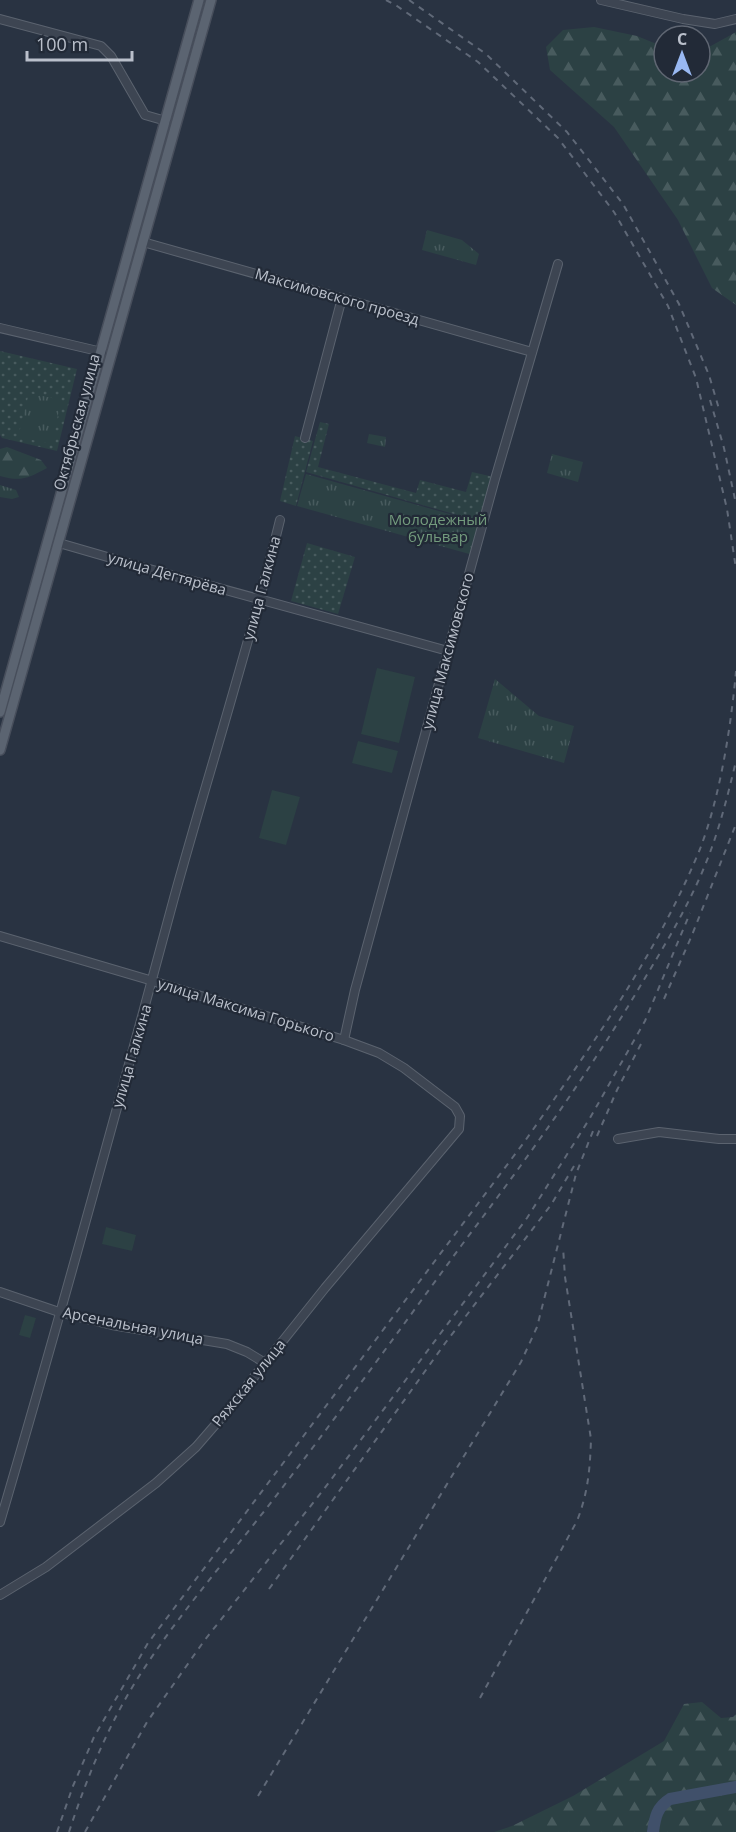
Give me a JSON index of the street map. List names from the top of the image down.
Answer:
{
  "streets": {
    "main road": ["Октябрьская улица"],
    "street": [
      "Максимовского проезд",
      "улица Дегтярёва",
      "улица Галкина",
      "улица Максимовского",
      "улица Максима Горького",
      "Арсенальная улица",
      "Ряжская улица"
    ]
  },
  "crossings": [
    ["Максимовского проезд", "Октябрьская улица"],
    ["Максимовского проезд", "улица Максимовского"],
    ["Октябрьская улица", "улица Дегтярёва"],
    ["улица Дегтярёва", "улица Галкина"],
    ["улица Дегтярёва", "улица Максимовского"],
    ["улица Галкина", "улица Максима Горького"],
    ["улица Галкина", "Арсенальная улица"],
    ["улица Максимовского", "улица Максима Горького"],
    ["улица Максима Горького", "Ряжская улица"],
    ["Арсенальная улица", "Ряжская улица"]
  ],
  "parks": ["Молодежный бульвар"],
  "scale_bar": "100 m",
  "north": "top"
}
